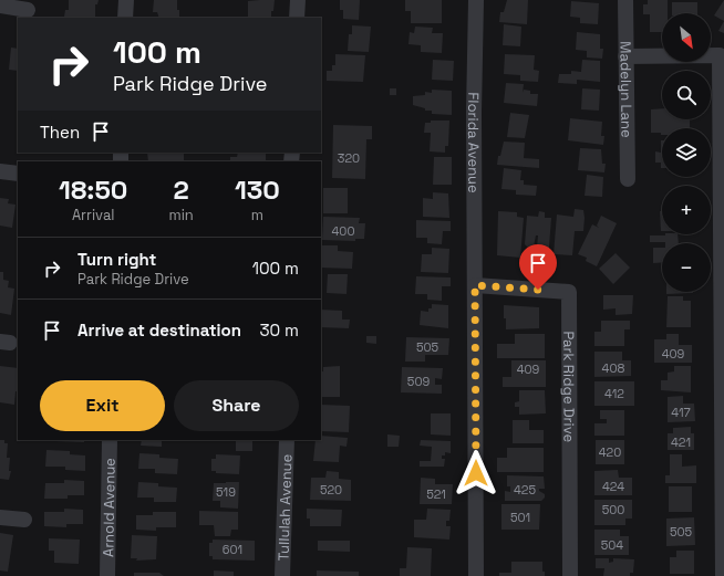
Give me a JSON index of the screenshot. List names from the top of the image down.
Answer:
{
  "streets": {
    "street": [
      "Madelyn Lane",
      "Florida Avenue",
      "Park Ridge Drive",
      "Arnold Avenue",
      "Tullulah Avenue"
    ]
  },
  "crossings": [
    ["Florida Avenue", "Park Ridge Drive"]
  ],
  "house_numbers": [
    "320",
    "400",
    "505",
    "409",
    "408",
    "409",
    "509",
    "412",
    "417",
    "421",
    "420",
    "424",
    "520",
    "425",
    "519",
    "521",
    "500",
    "501",
    "505",
    "504",
    "601"
  ],
  "north": "bottom right",
  "page": {
    "map_buttons": ["+", "−"],
    "turn": ["100 m", "Park Ridge Drive"],
    "then": "Then",
    "eta": [
      "18:50",
      "Arrival",
      "2",
      "min",
      "130",
      "m"
    ],
    "list": [
      {
        "name": "Turn right",
        "note": "Park Ridge Drive",
        "value": "100 m"
      },
      {
        "name": "Arrive at destination",
        "value": "30 m"
      }
    ],
    "buttons": ["Exit", "Share"]
  }
}
